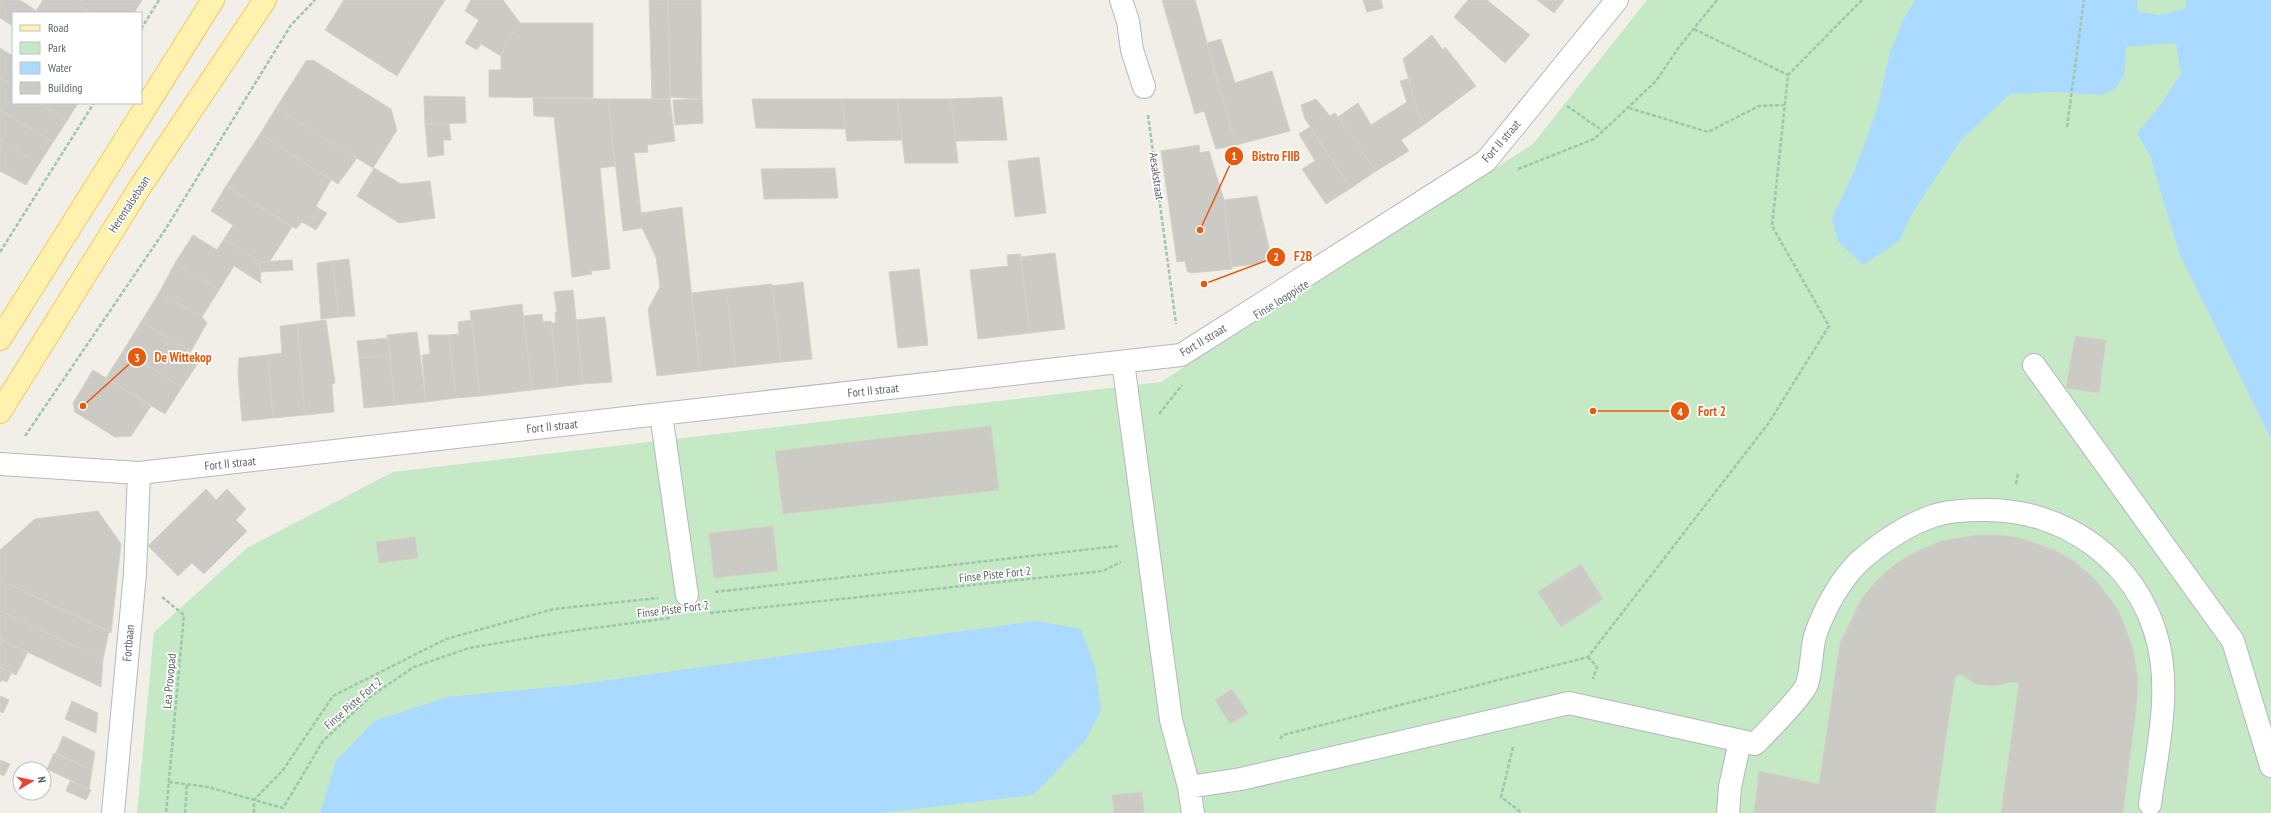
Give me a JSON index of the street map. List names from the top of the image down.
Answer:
{
  "streets": {
    "main road": ["Herentalsebaan"],
    "street": ["Fort II straat", "Fortbaan"],
    "path": ["Aesakstraat", "Finse Piste Fort 2", "Lea Provopad"]
  },
  "crossings": [
    ["Fort II straat", "Aesakstraat"],
    ["Fort II straat", "Fortbaan"],
    ["Fortbaan", "Lea Provopad"]
  ],
  "places": [
    "Bistro FIIB",
    "F2B",
    "De Wittekop",
    "Fort 2"
  ],
  "legend": [
    "Road",
    "Park",
    "Water",
    "Building"
  ],
  "north": "right"
}
